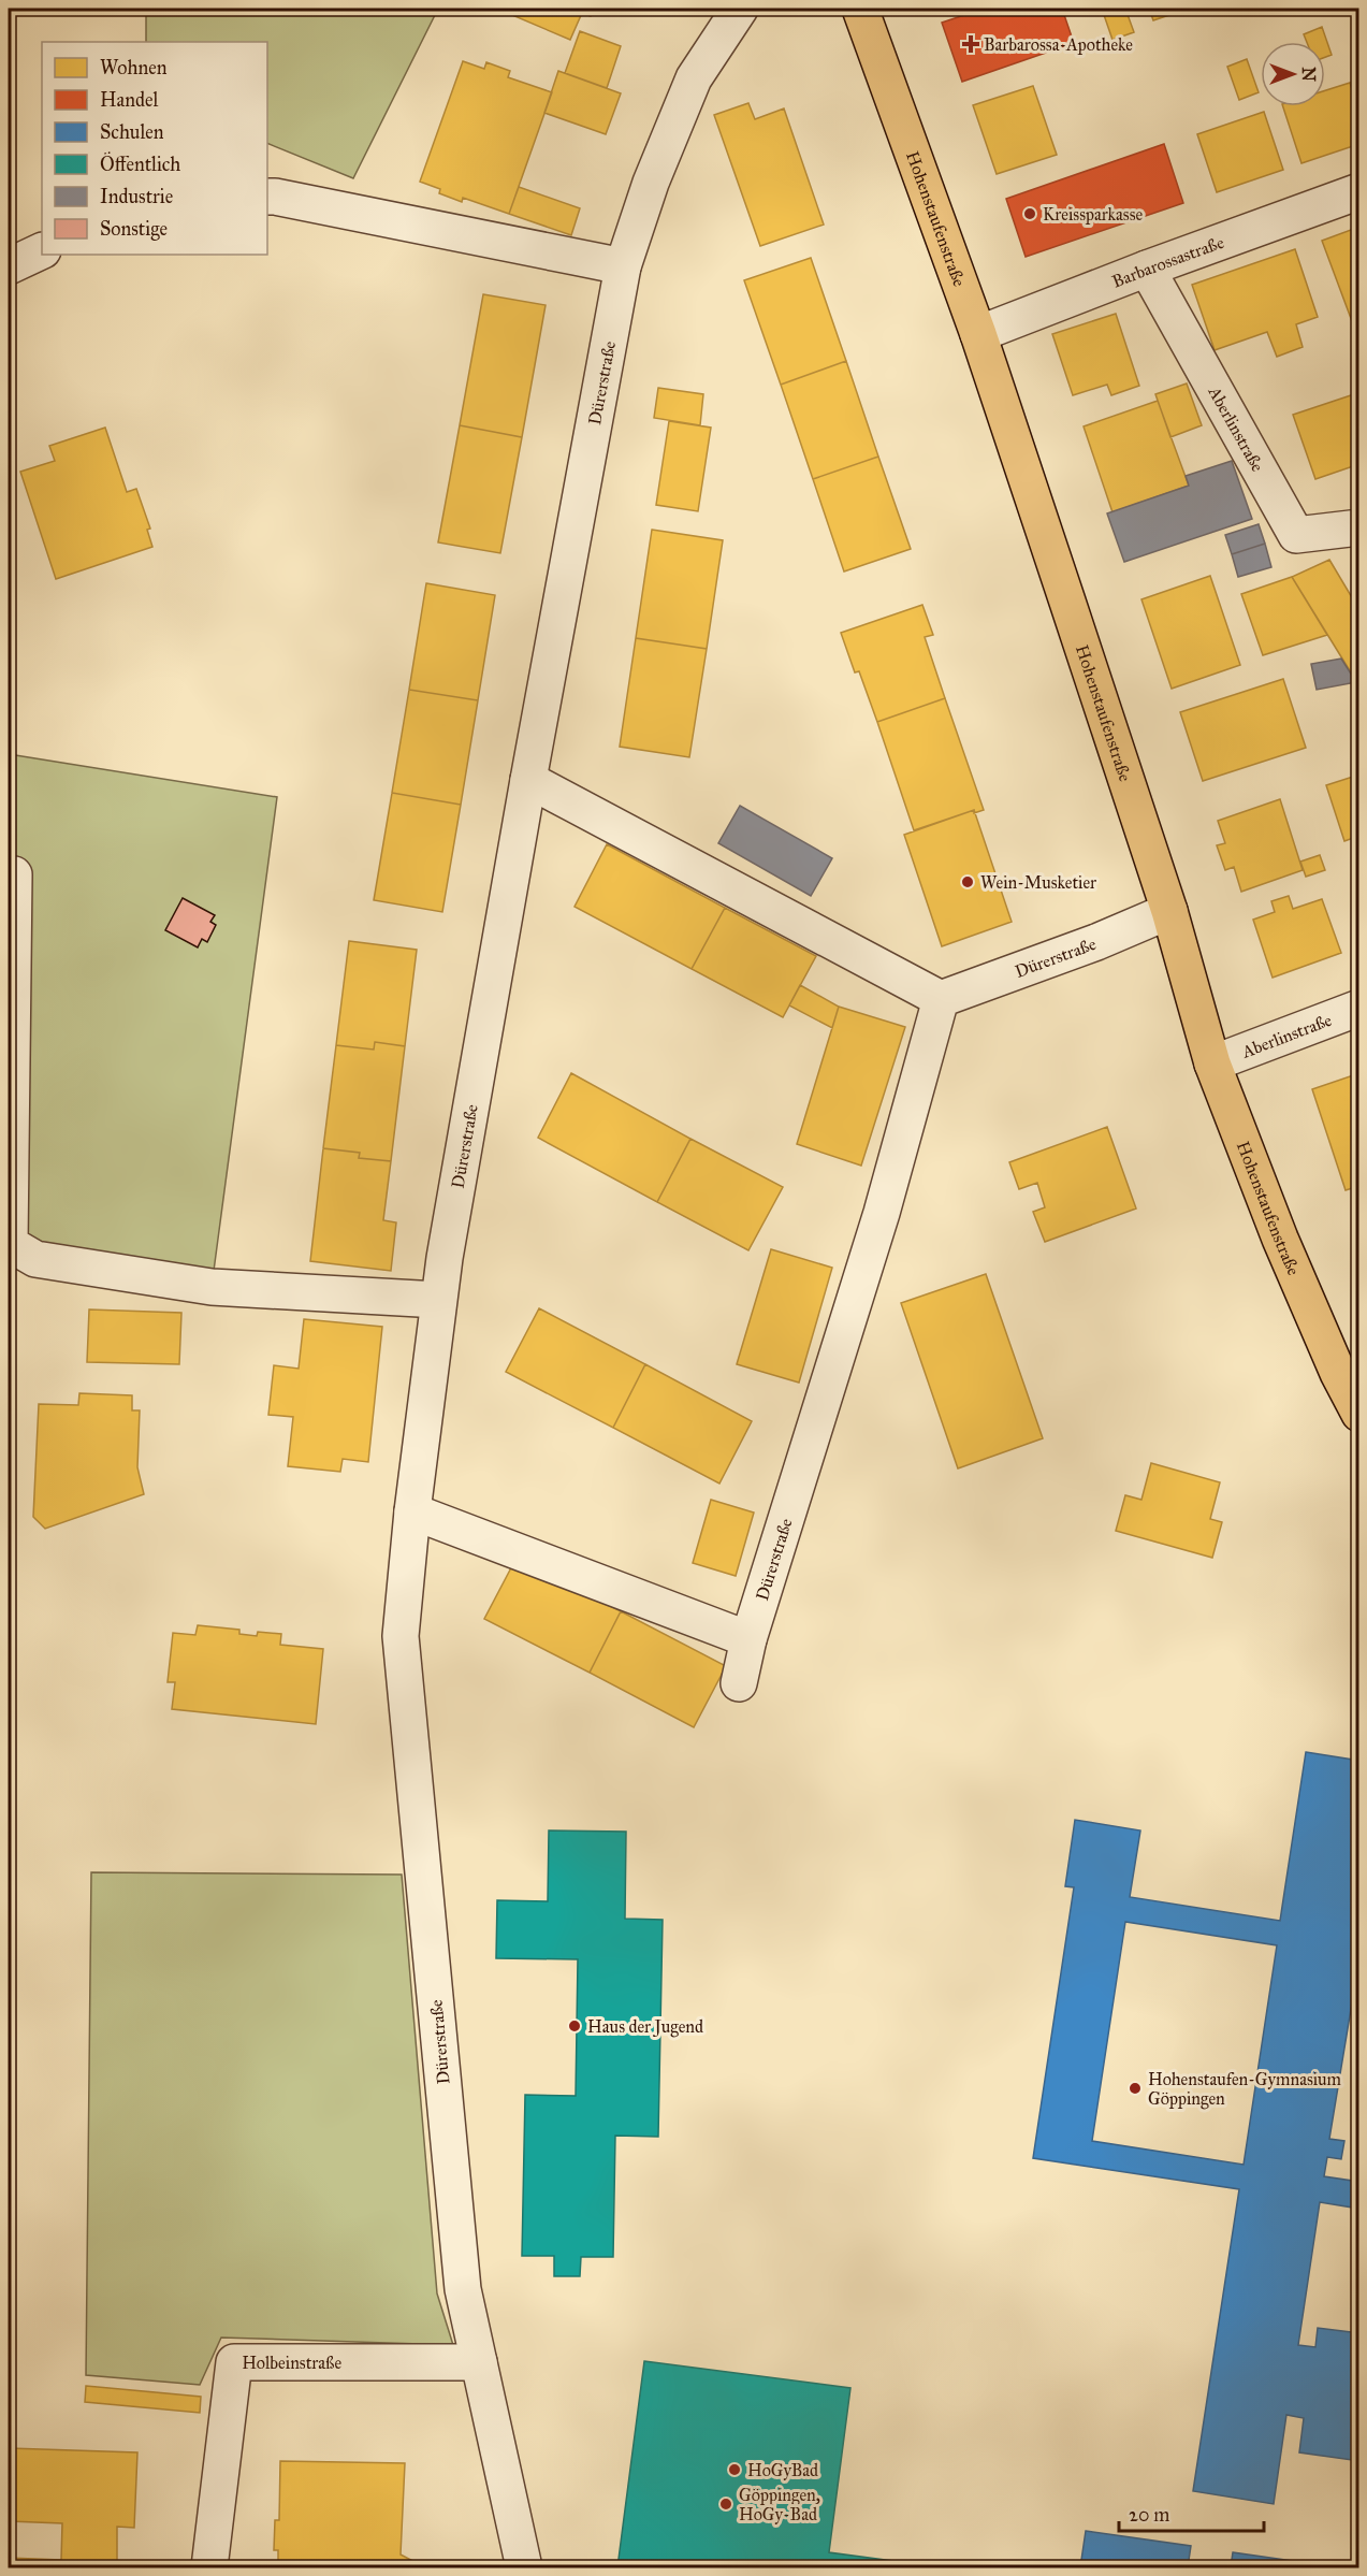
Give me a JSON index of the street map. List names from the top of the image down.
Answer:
{
  "streets": {
    "main road": ["Hohenstaufenstraße"],
    "street": [
      "Barbarossastraße",
      "Dürerstraße",
      "Aberlinstraße",
      "Holbeinstraße"
    ]
  },
  "crossings": [
    ["Hohenstaufenstraße", "Barbarossastraße"],
    ["Hohenstaufenstraße", "Dürerstraße"],
    ["Hohenstaufenstraße", "Aberlinstraße"],
    ["Barbarossastraße", "Aberlinstraße"],
    ["Dürerstraße", "Holbeinstraße"]
  ],
  "places": {
    "health": ["Barbarossa-Apotheke"],
    "other": [
      "Kreissparkasse",
      "Wein-Musketier",
      "Haus der Jugend",
      "Hohenstaufen-Gymnasium Göppingen",
      "HoGyBad",
      "Göppingen, HoGy-Bad"
    ]
  },
  "legend": [
    "Wohnen",
    "Handel",
    "Schulen",
    "Öffentlich",
    "Industrie",
    "Sonstige"
  ],
  "scale_bar": "20 m",
  "north": "right"
}
